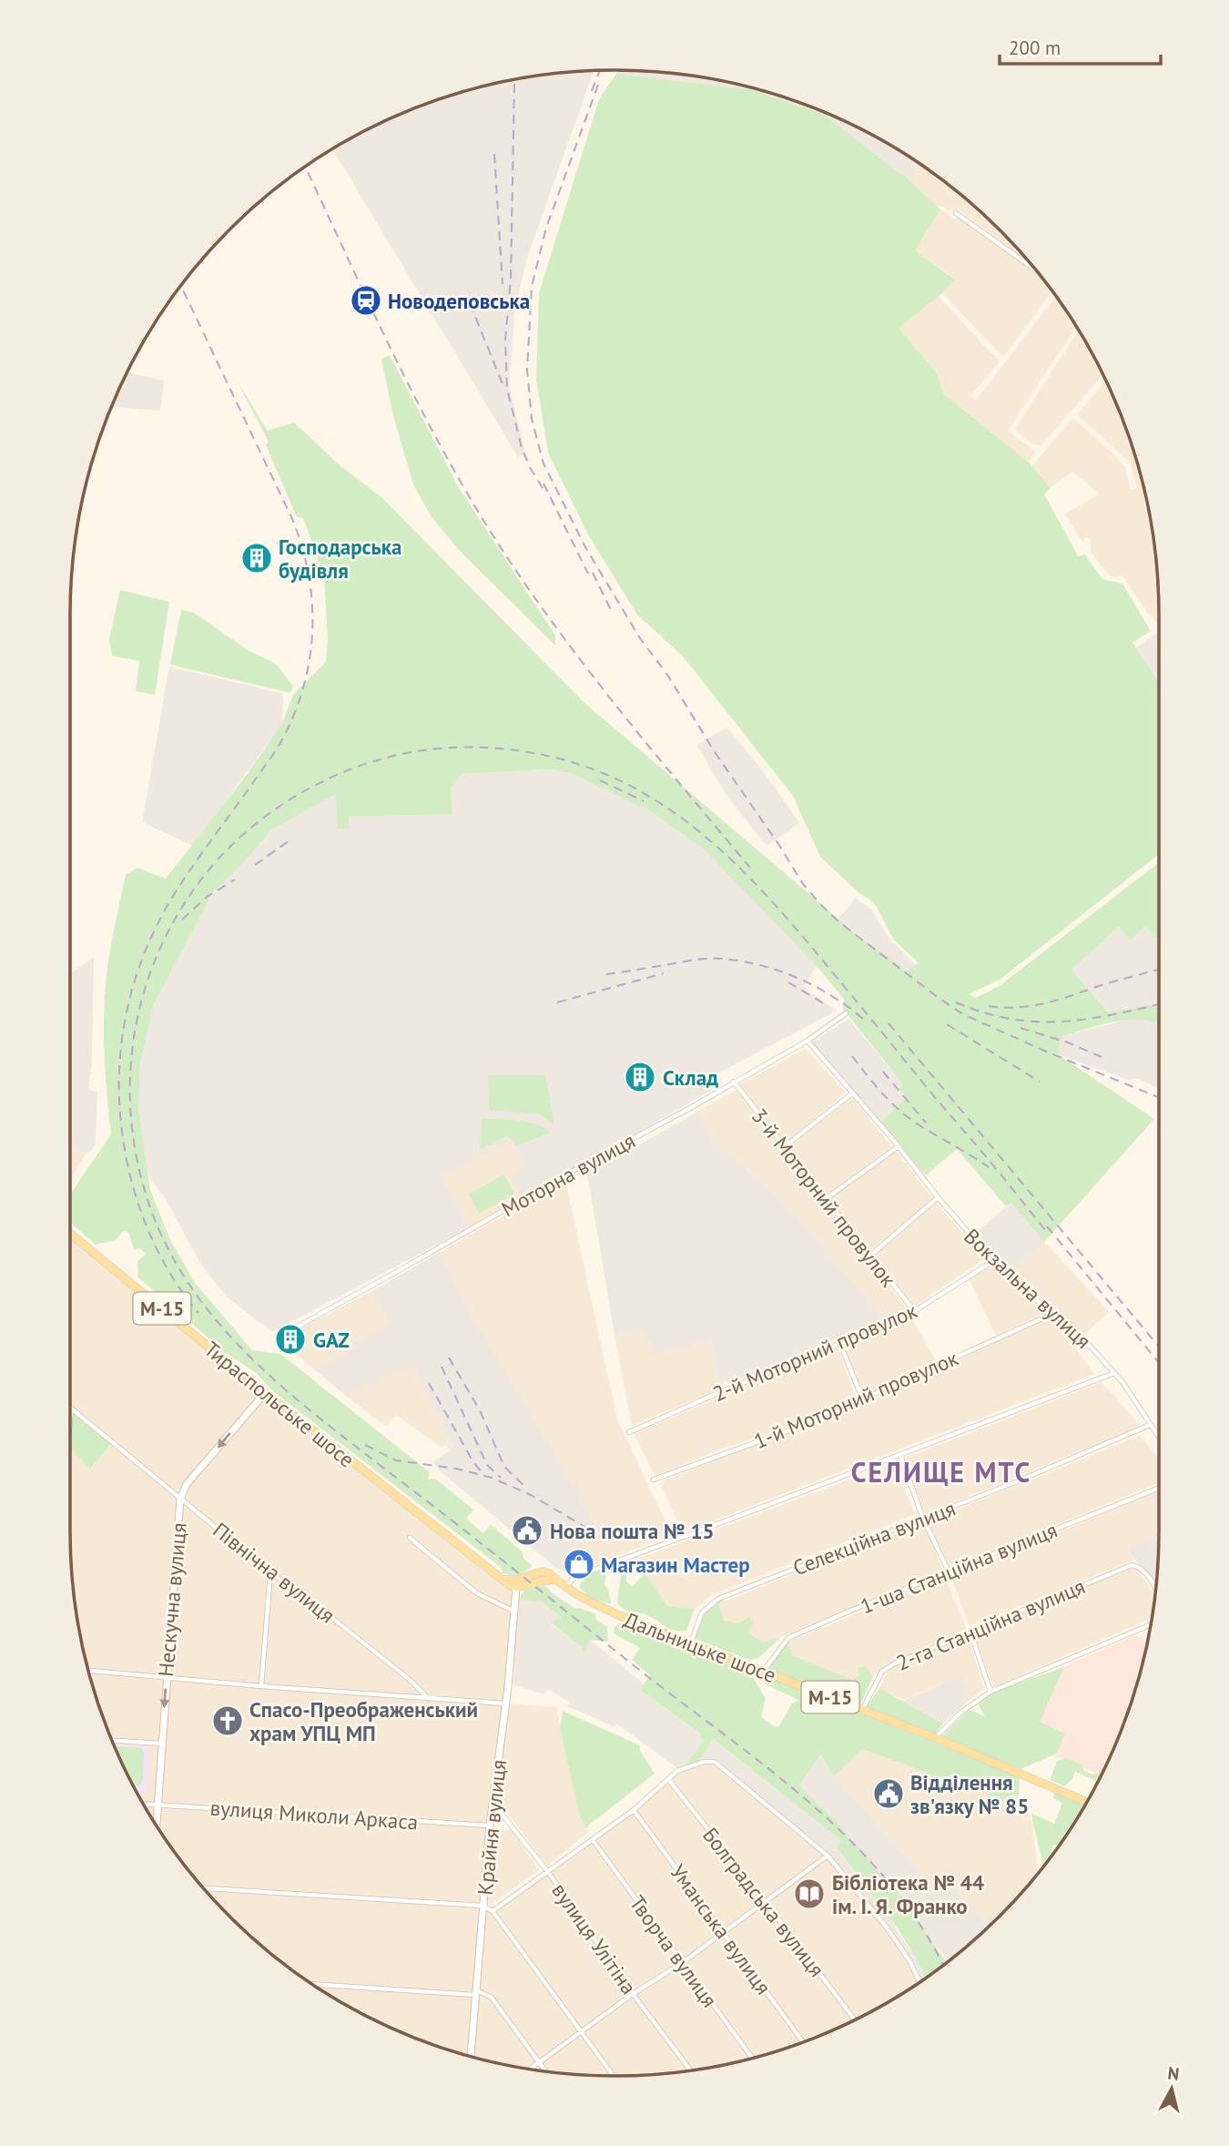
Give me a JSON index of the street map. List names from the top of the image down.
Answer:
{
  "streets": {
    "main road": ["М-15", "Тираспольське шосе", "Дальницьке шосе"],
    "street": [
      "Моторна вулиця",
      "3-й Моторний провулок",
      "Вокзальна вулиця",
      "2-й Моторний провулок",
      "1-й Моторний провулок",
      "Селекційна вулиця",
      "1-ша Станційна вулиця",
      "Північна вулиця",
      "Нескучна вулиця",
      "2-га Станційна вулиця",
      "вулиця Миколи Аркаса",
      "Крайня вулиця",
      "Болградська вулиця",
      "Уманська вулиця",
      "вулиця Улітіна",
      "Творча вулиця"
    ]
  },
  "crossings": [
    ["Моторна вулиця", "3-й Моторний провулок"],
    ["Моторна вулиця", "Вокзальна вулиця"],
    ["3-й Моторний провулок", "2-й Моторний провулок"],
    ["Вокзальна вулиця", "2-й Моторний провулок"],
    ["Вокзальна вулиця", "1-й Моторний провулок"],
    ["Вокзальна вулиця", "Селекційна вулиця"],
    ["Тираспольське шосе", "Нескучна вулиця"],
    ["Тираспольське шосе", "Дальницьке шосе"],
    ["Тираспольське шосе", "Крайня вулиця"],
    ["Селекційна вулиця", "Дальницьке шосе"],
    ["1-ша Станційна вулиця", "Дальницьке шосе"],
    ["Північна вулиця", "Нескучна вулиця"],
    ["Нескучна вулиця", "вулиця Миколи Аркаса"],
    ["2-га Станційна вулиця", "Дальницьке шосе"],
    ["Дальницьке шосе", "Крайня вулиця"],
    ["вулиця Миколи Аркаса", "Крайня вулиця"],
    ["Крайня вулиця", "вулиця Улітіна"]
  ],
  "one_way": ["Нескучна вулиця"],
  "districts": ["CЕЛИЩЕ МТС"],
  "places": {
    "station": ["Новодеповська"],
    "building": ["Господарська будівля", "Склад", "GAZ"],
    "public building": ["Нова пошта № 15", "Відділення зв'язку № 85"],
    "shop": ["Магазин Мастер"],
    "church": ["Спасо-Преображенський храм УПЦ МП"],
    "library": ["Бібліотека № 44 ім. І. Я. Франко"]
  },
  "scale_bar": "200 m",
  "north": "top"
}
